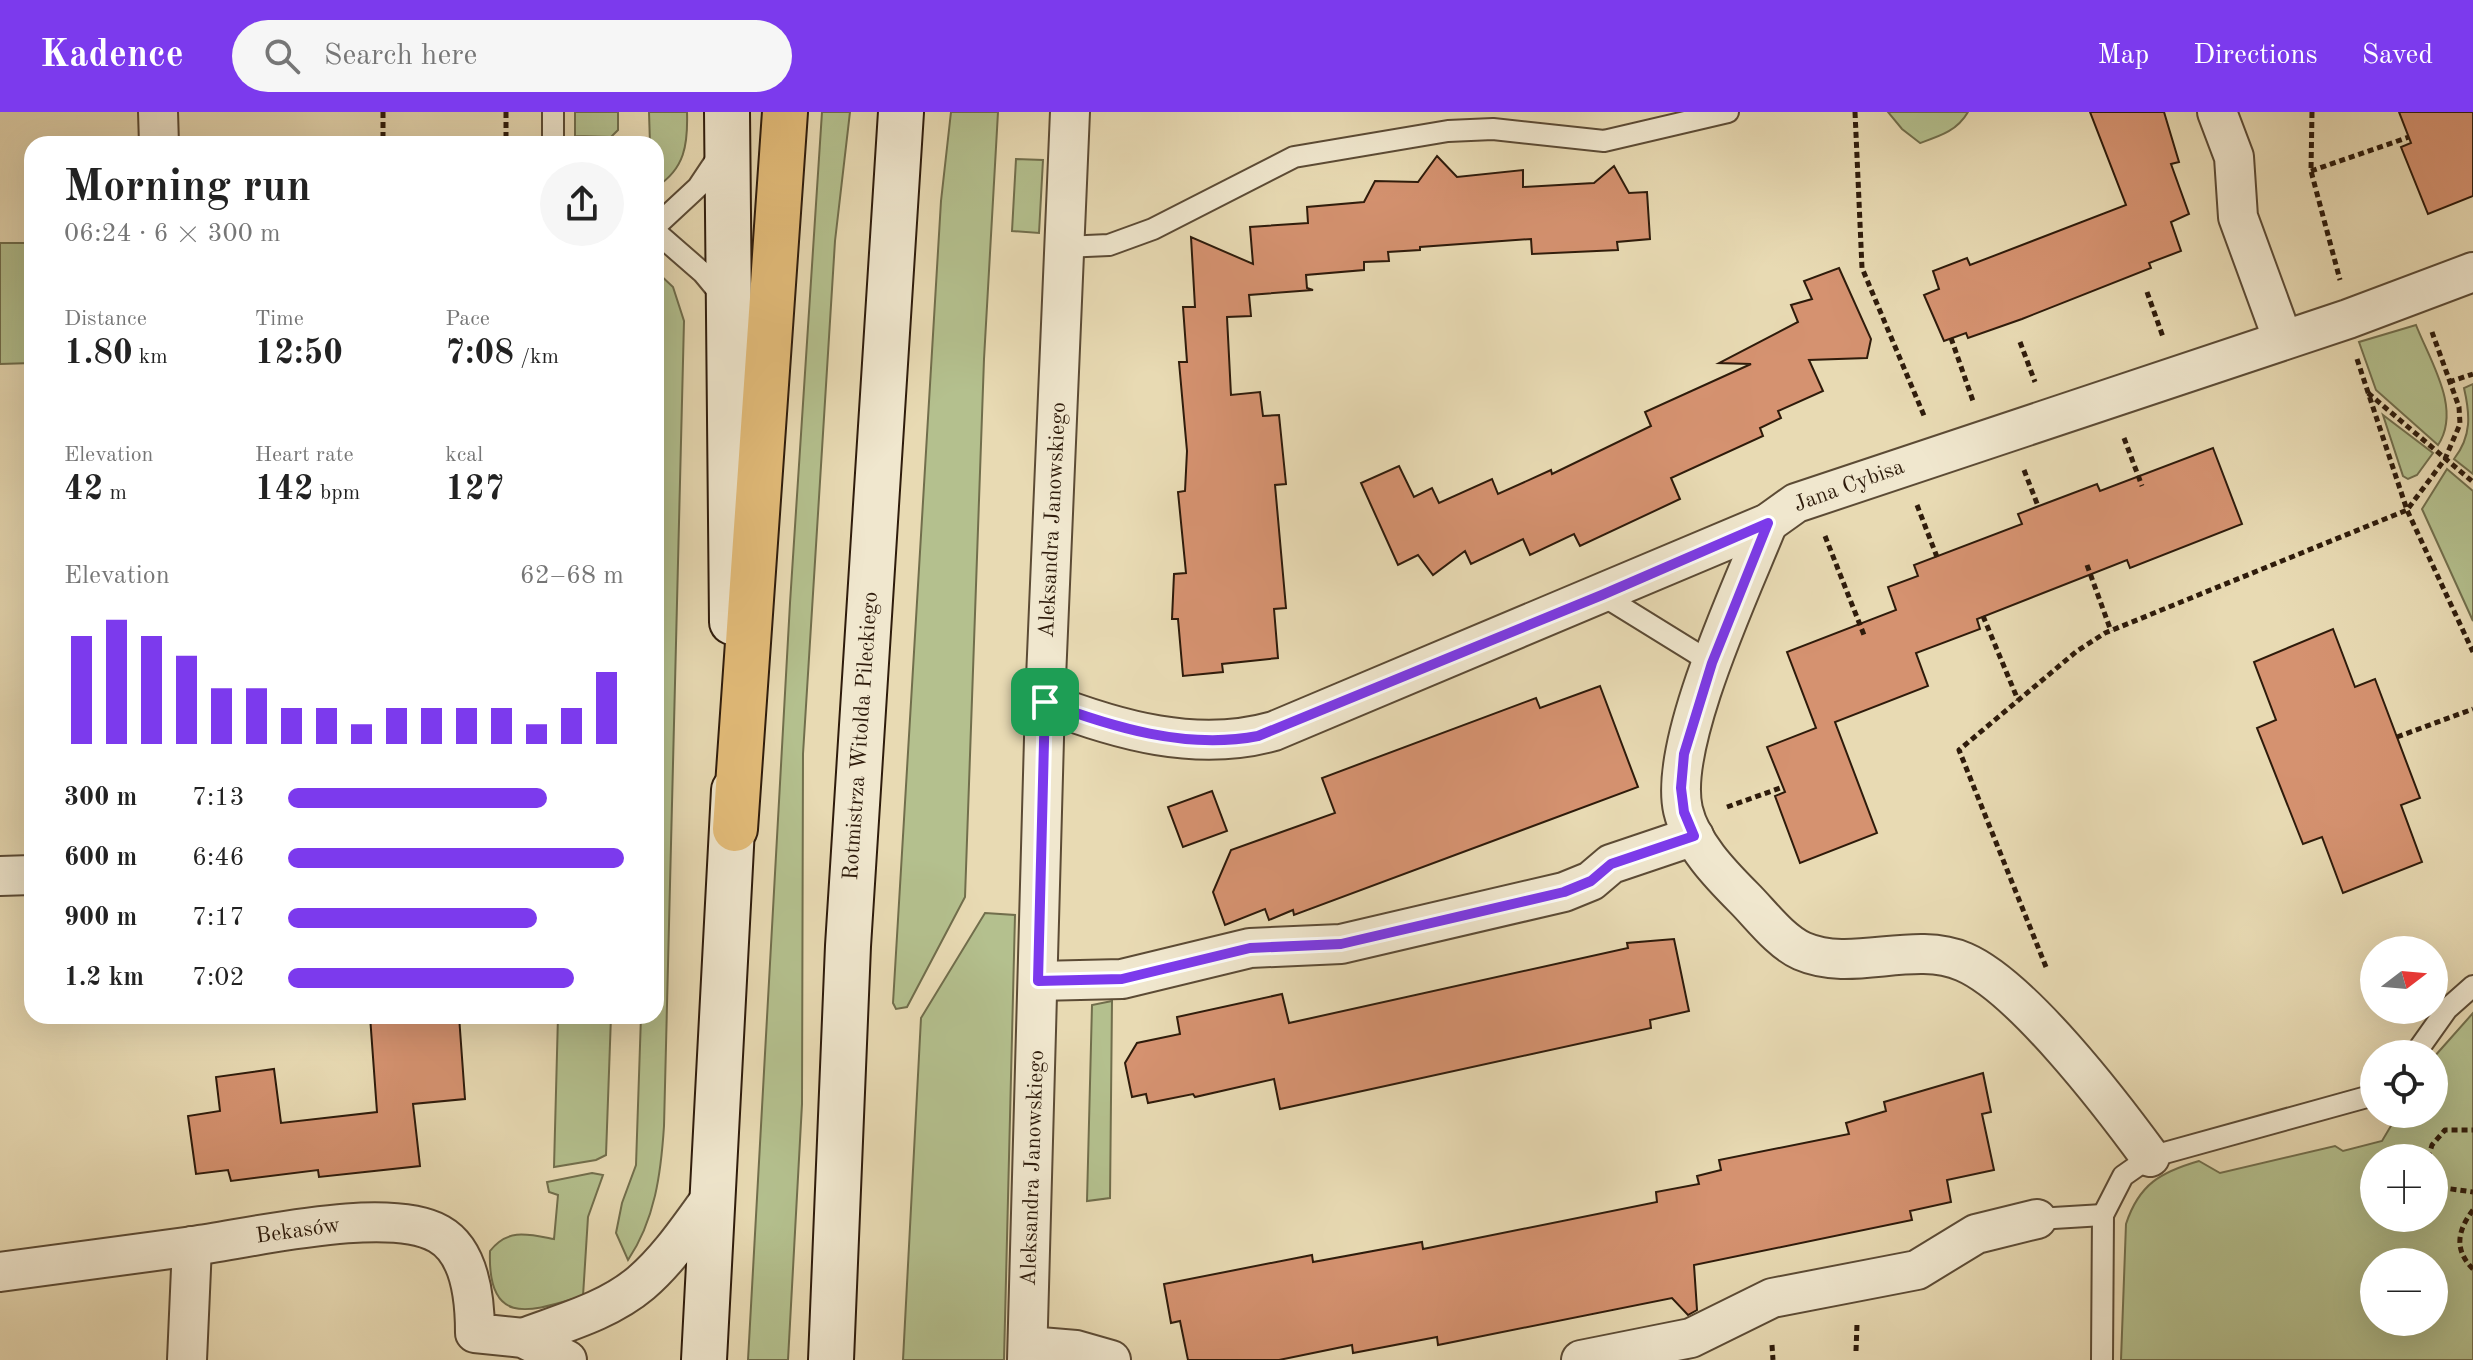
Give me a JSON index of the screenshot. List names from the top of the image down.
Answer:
{
  "streets": {
    "main road": ["Rotmistrza Witolda Pileckiego"],
    "street": ["Jana Cybisa", "Aleksandra Janowskiego", "Bekasów"]
  },
  "crossings": [
    ["Jana Cybisa", "Aleksandra Janowskiego"]
  ],
  "north": "right",
  "page": {
    "header": "Kadence",
    "search": "Search here",
    "nav": ["Map", "Directions", "Saved"],
    "heading": ["Morning run", "06:24 · 6 × 300 m"],
    "stats": [
      ["Distance", "1.80 km"],
      ["Time", "12:50"],
      ["Pace", "7:08 /km"],
      ["Elevation", "42 m"],
      ["Heart rate", "142 bpm"],
      ["kcal", "127"]
    ],
    "chart": ["Elevation", "62–68 m"],
    "list": [
      {
        "name": "300 m",
        "note": "7:13"
      },
      {
        "name": "600 m",
        "note": "6:46"
      },
      {
        "name": "900 m",
        "note": "7:17"
      },
      {
        "name": "1.2 km",
        "note": "7:02"
      }
    ],
    "map_buttons": ["+", "−"]
  }
}
